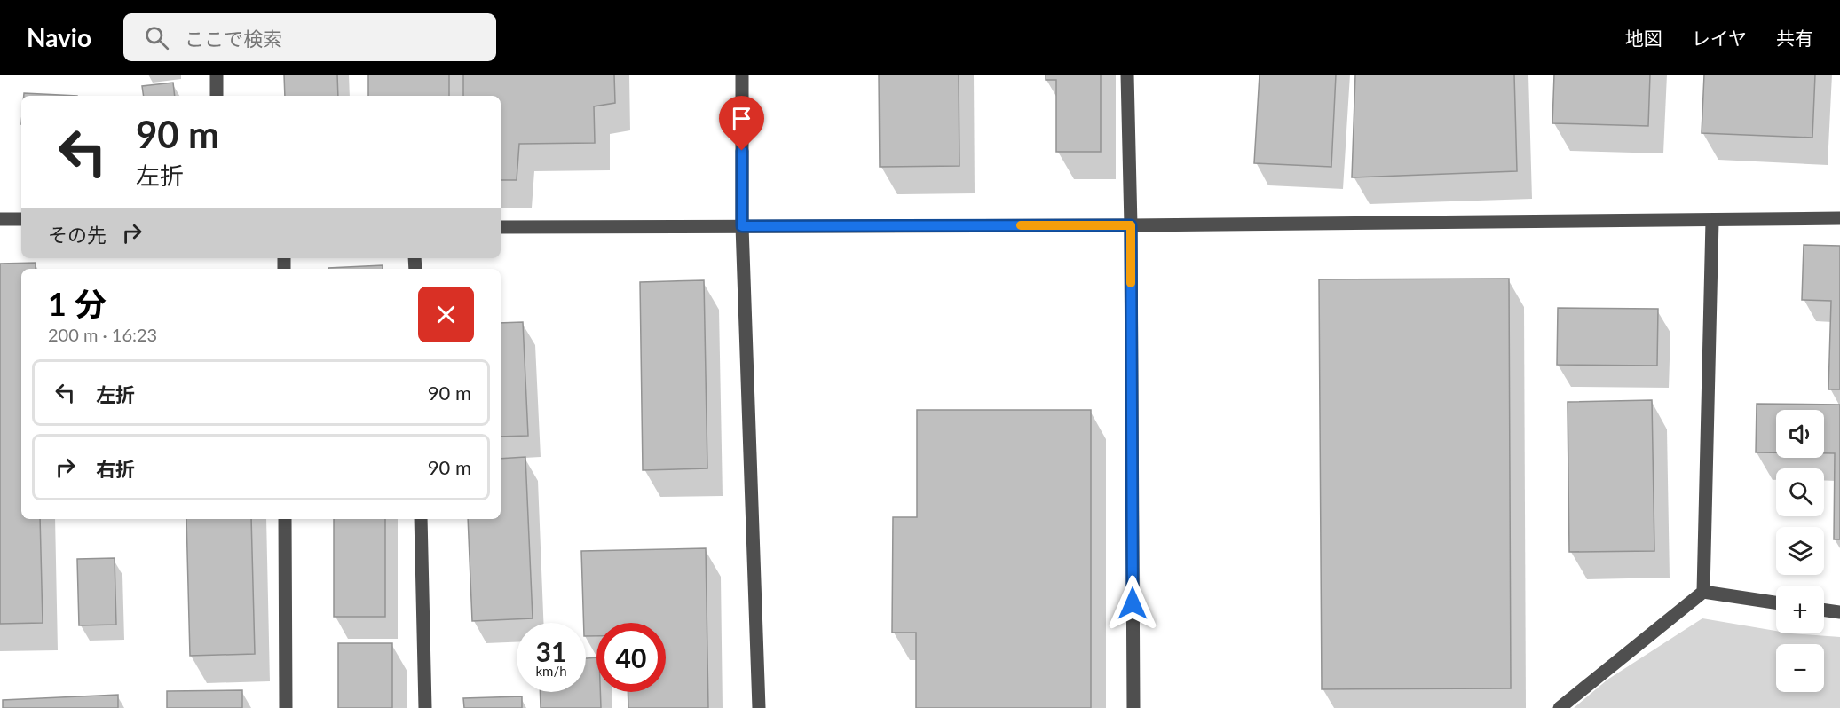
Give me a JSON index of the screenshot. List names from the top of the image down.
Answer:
{
  "page": {
    "header": "Navio",
    "search": "ここで検索",
    "nav": ["地図", "レイヤ", "共有"],
    "turn": ["90 m", "左折"],
    "then": "その先",
    "heading": ["1 分", "200 m · 16:23"],
    "list": [
      {
        "name": "左折",
        "value": "90 m"
      },
      {
        "name": "右折",
        "value": "90 m"
      }
    ],
    "map_buttons": ["+", "−"],
    "speed": "31 km/h",
    "limit": "40"
  }
}
